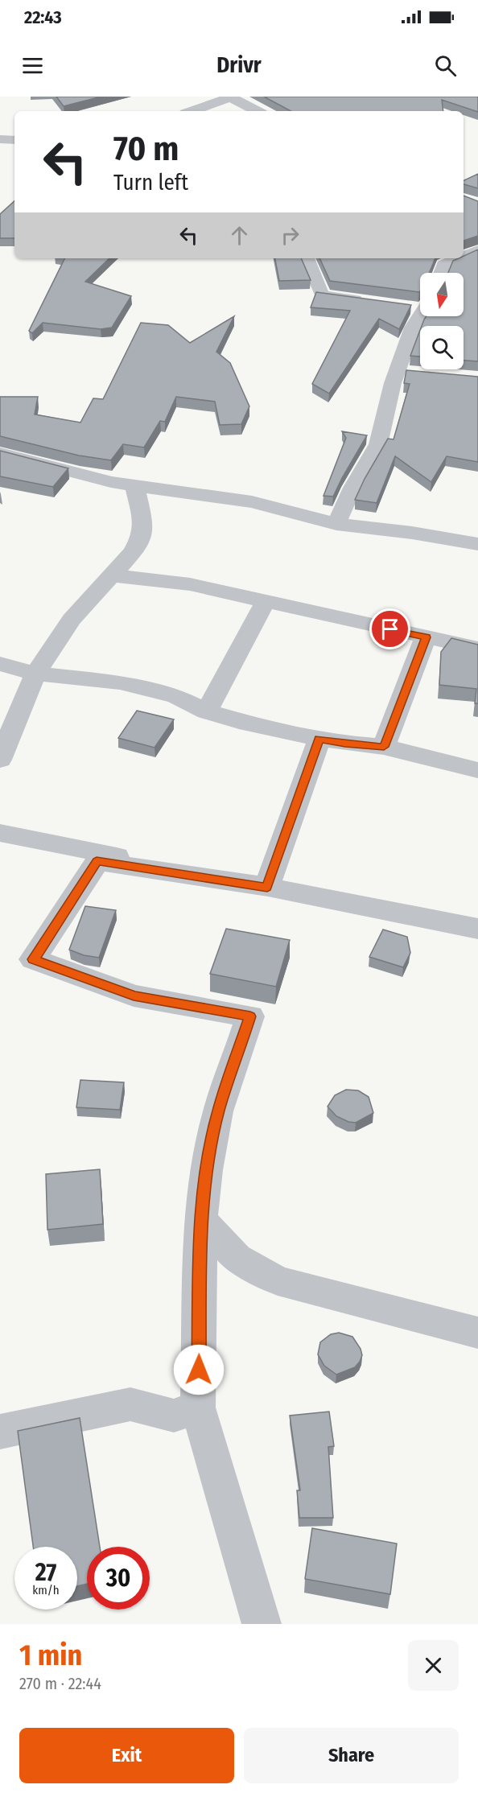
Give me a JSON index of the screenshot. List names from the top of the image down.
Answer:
{
  "north": "bottom",
  "page": {
    "status": "22:43",
    "header": "Drivr",
    "turn": ["70 m", "Turn left"],
    "speed": "27 km/h",
    "limit": "30",
    "heading": ["1 min", "270 m · 22:44"],
    "buttons": ["Exit", "Share"]
  }
}
